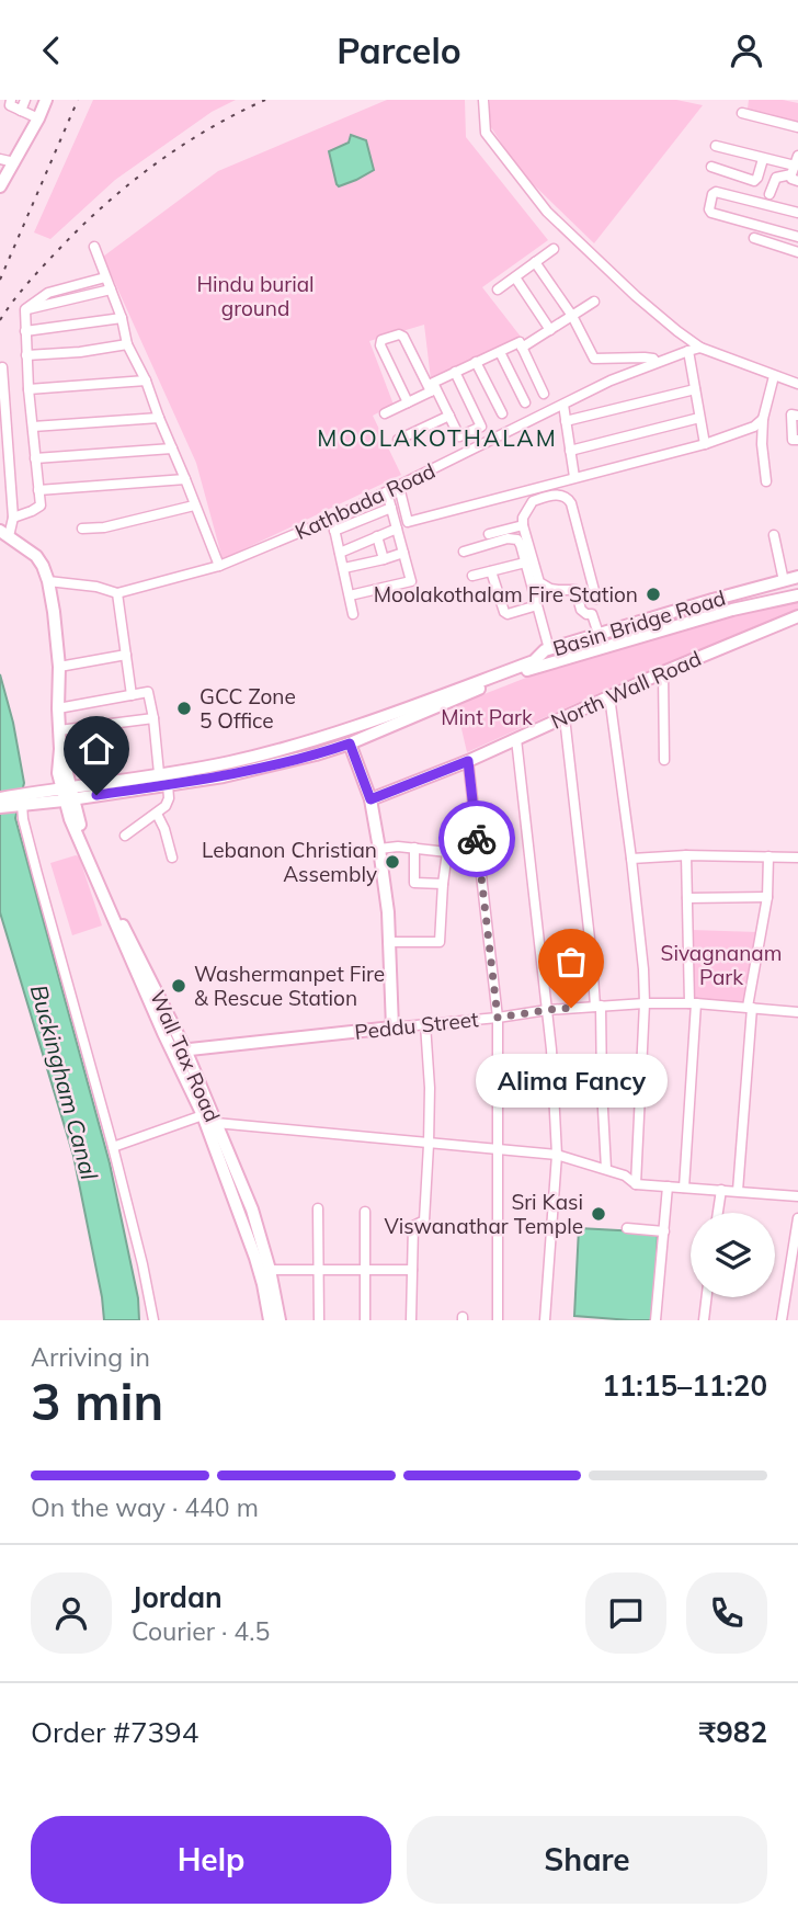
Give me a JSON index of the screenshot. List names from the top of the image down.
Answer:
{
  "streets": {
    "main road": [
      "Basin Bridge Road",
      "North Wall Road",
      "Peddu Street",
      "Wall Tax Road"
    ],
    "street": ["Kathbada Road"]
  },
  "crossings": [
    ["Basin Bridge Road", "Wall Tax Road"],
    ["Peddu Street", "Wall Tax Road"]
  ],
  "districts": ["MOOLAKOTHALAM"],
  "water": ["Buckingham Canal"],
  "parks": ["Hindu burial ground", "Mint Park", "Sivagnanam Park"],
  "places": [
    "Moolakothalam Fire Station",
    "GCC Zone 5 Office",
    "Lebanon Christian Assembly",
    "Washermanpet Fire & Rescue Station",
    "Alima Fancy",
    "Sri Kasi Viswanathar Temple"
  ],
  "page": {
    "header": "Parcelo",
    "bubble": "Alima Fancy",
    "heading": ["3 min", "Arriving in", "11:15–11:20"],
    "panel": [
      "Jordan",
      "Courier · 4.5",
      "Order #7394",
      "₹982"
    ],
    "bar": "On the way · 440 m",
    "buttons": ["Help", "Share"]
  }
}
